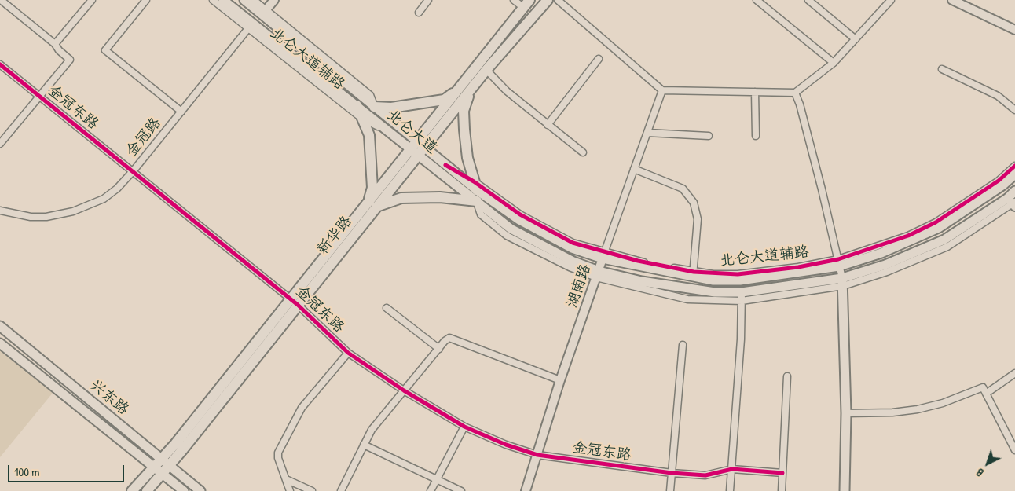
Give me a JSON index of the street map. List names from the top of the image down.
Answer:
{
  "streets": {
    "main road": ["北仑大道", "新华路", "兴东路"],
    "street": [
      "北仑大道辅路",
      "金冠东路",
      "金冠路",
      "湖南路"
    ]
  },
  "crossings": [
    ["北仑大道辅路", "北仑大道"],
    ["北仑大道辅路", "金冠路"],
    ["金冠东路", "金冠路"],
    ["金冠东路", "新华路"],
    ["金冠东路", "湖南路"],
    ["北仑大道", "金冠路"],
    ["北仑大道", "新华路"],
    ["北仑大道", "湖南路"],
    ["新华路", "兴东路"]
  ],
  "scale_bar": "100 m",
  "north": "bottom left"
}
